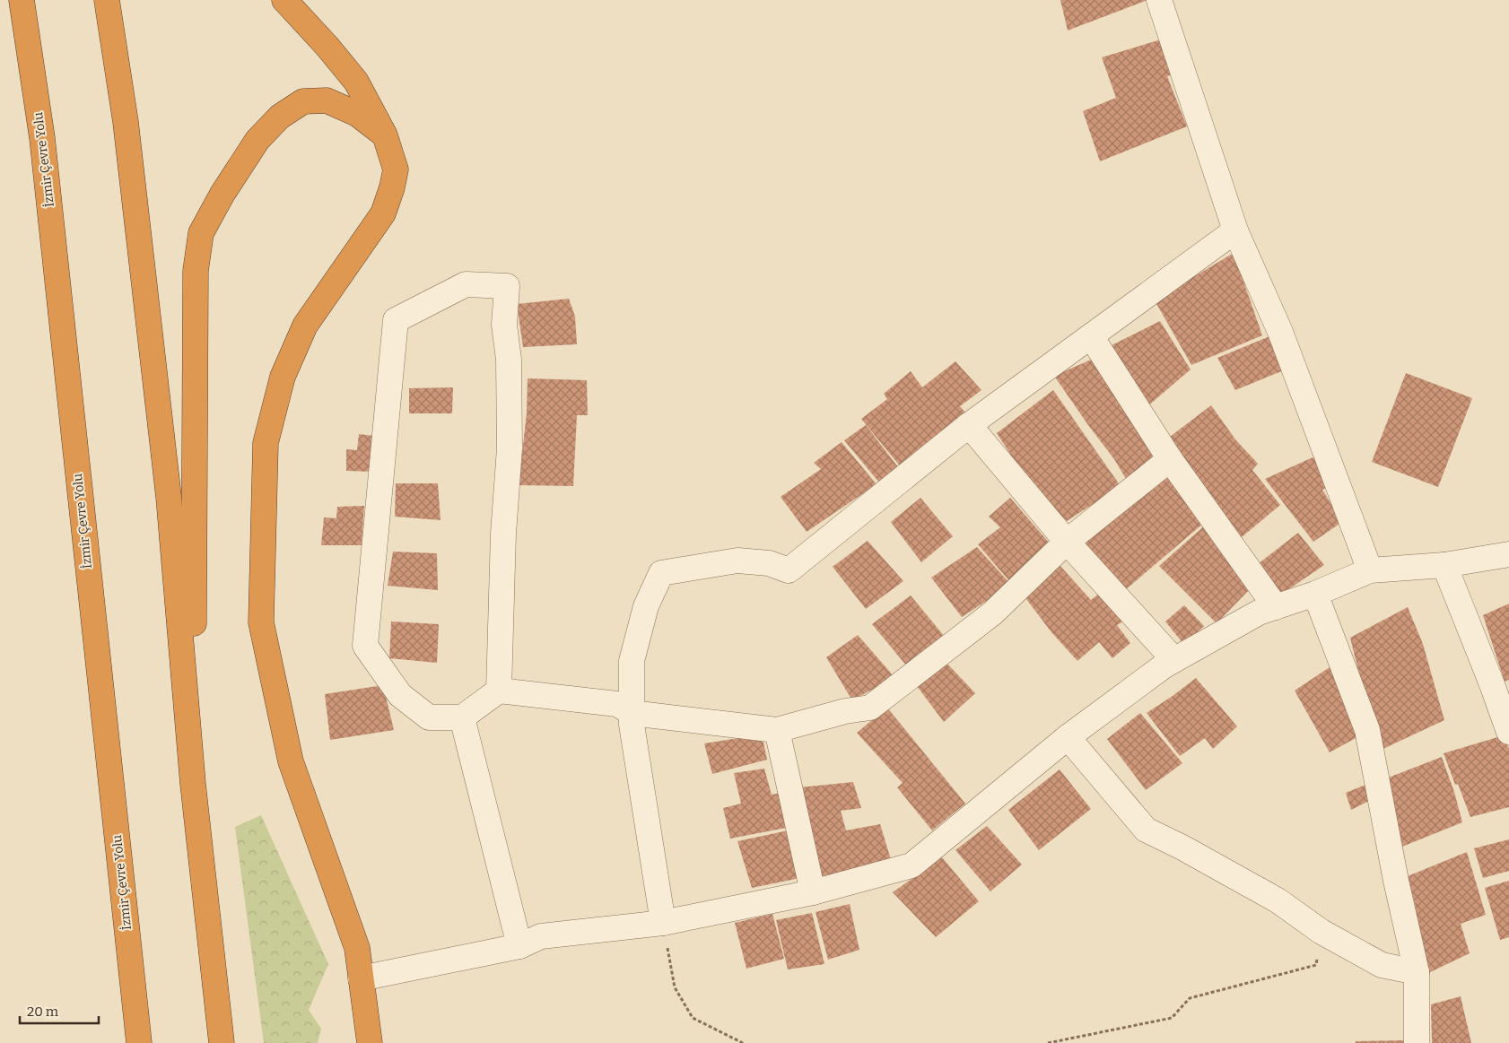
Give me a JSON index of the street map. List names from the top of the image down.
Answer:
{
  "streets": {
    "highway": ["İzmir Çevre Yolu"]
  },
  "scale_bar": "20 m"
}
